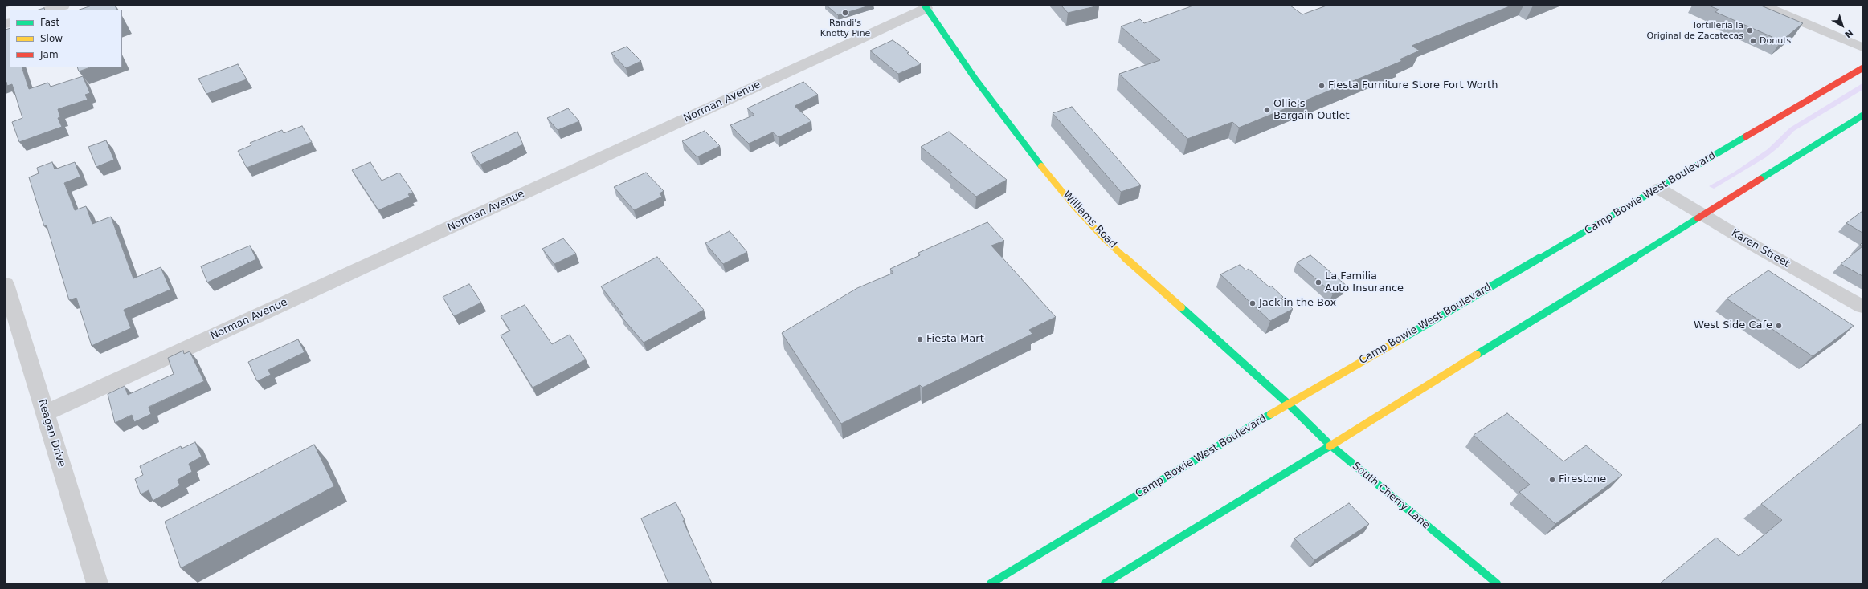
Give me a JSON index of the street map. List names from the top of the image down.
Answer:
{
  "streets": {
    "main road": ["Camp Bowie West Boulevard", "Williams Road", "South Cherry Lane"],
    "street": ["Norman Avenue", "Karen Street", "Reagan Drive"]
  },
  "crossings": [
    ["Norman Avenue", "Williams Road"],
    ["Norman Avenue", "Reagan Drive"],
    ["Camp Bowie West Boulevard", "Williams Road"],
    ["Camp Bowie West Boulevard", "Karen Street"],
    ["Camp Bowie West Boulevard", "South Cherry Lane"],
    ["Williams Road", "South Cherry Lane"]
  ],
  "places": [
    "Randi's Knotty Pine",
    "Tortilleria la Original de Zacatecas",
    "Donuts",
    "Fiesta Furniture Store Fort Worth",
    "Ollie's Bargain Outlet",
    "La Familia Auto Insurance",
    "Jack in the Box",
    "West Side Cafe",
    "Fiesta Mart",
    "Firestone"
  ],
  "legend": ["Fast", "Slow", "Jam"],
  "north": "bottom right"
}
